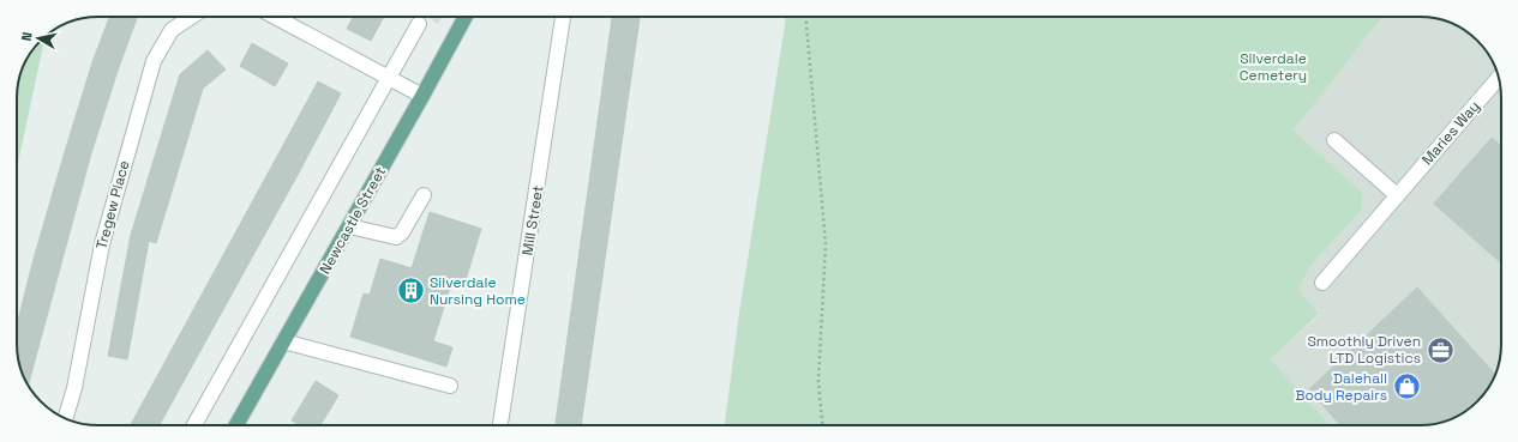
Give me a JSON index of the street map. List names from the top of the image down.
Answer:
{
  "streets": {
    "main road": ["Newcastle Street"],
    "street": ["Maries Way", "Tregew Place", "Mill Street"]
  },
  "parks": ["Silverdale Cemetery"],
  "places": {
    "building": ["Silverdale Nursing Home"],
    "office": ["Smoothly Driven LTD Logistics"],
    "shop": ["Dalehall Body Repairs"]
  },
  "north": "left"
}
